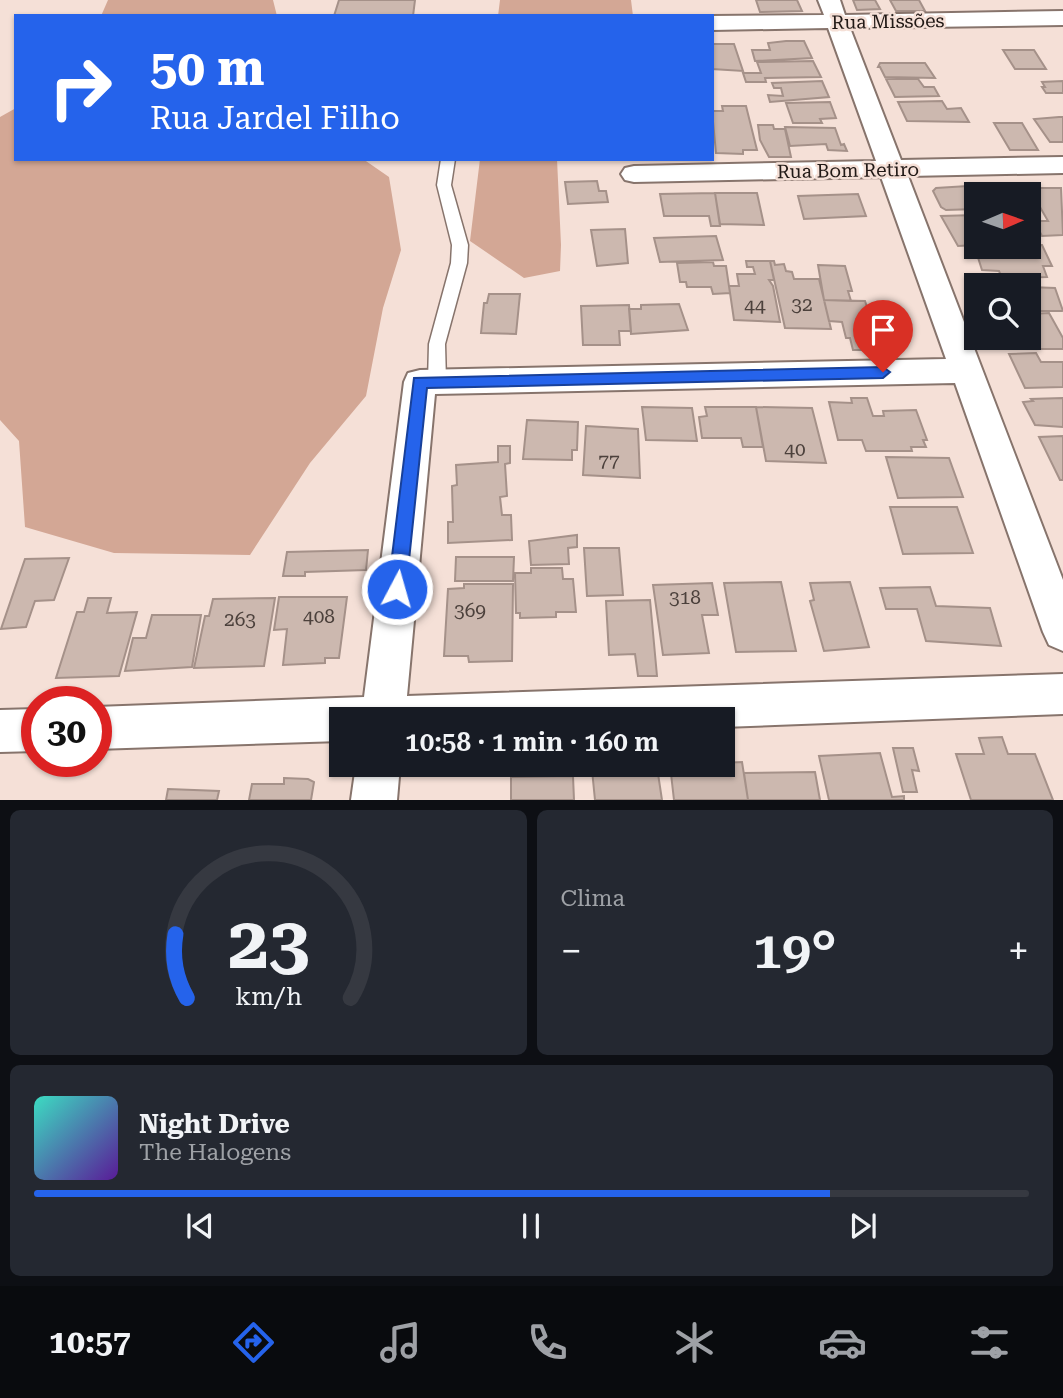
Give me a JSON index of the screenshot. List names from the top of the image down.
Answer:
{
  "streets": {
    "street": ["Rua Missões", "Rua Bom Retiro"]
  },
  "house_numbers": [
    "32",
    "44",
    "40",
    "77",
    "318",
    "369",
    "408",
    "263"
  ],
  "north": "right",
  "page": {
    "turn": ["50 m", "Rua Jardel Filho"],
    "limit": "30",
    "trip": "10:58 · 1 min · 160 m",
    "tile": "Clima",
    "heat": ["−", "19°", "+"],
    "song": ["Night Drive", "The Halogens"],
    "tabs": "10:57",
    "gauge": ["23", "km/h"]
  }
}
